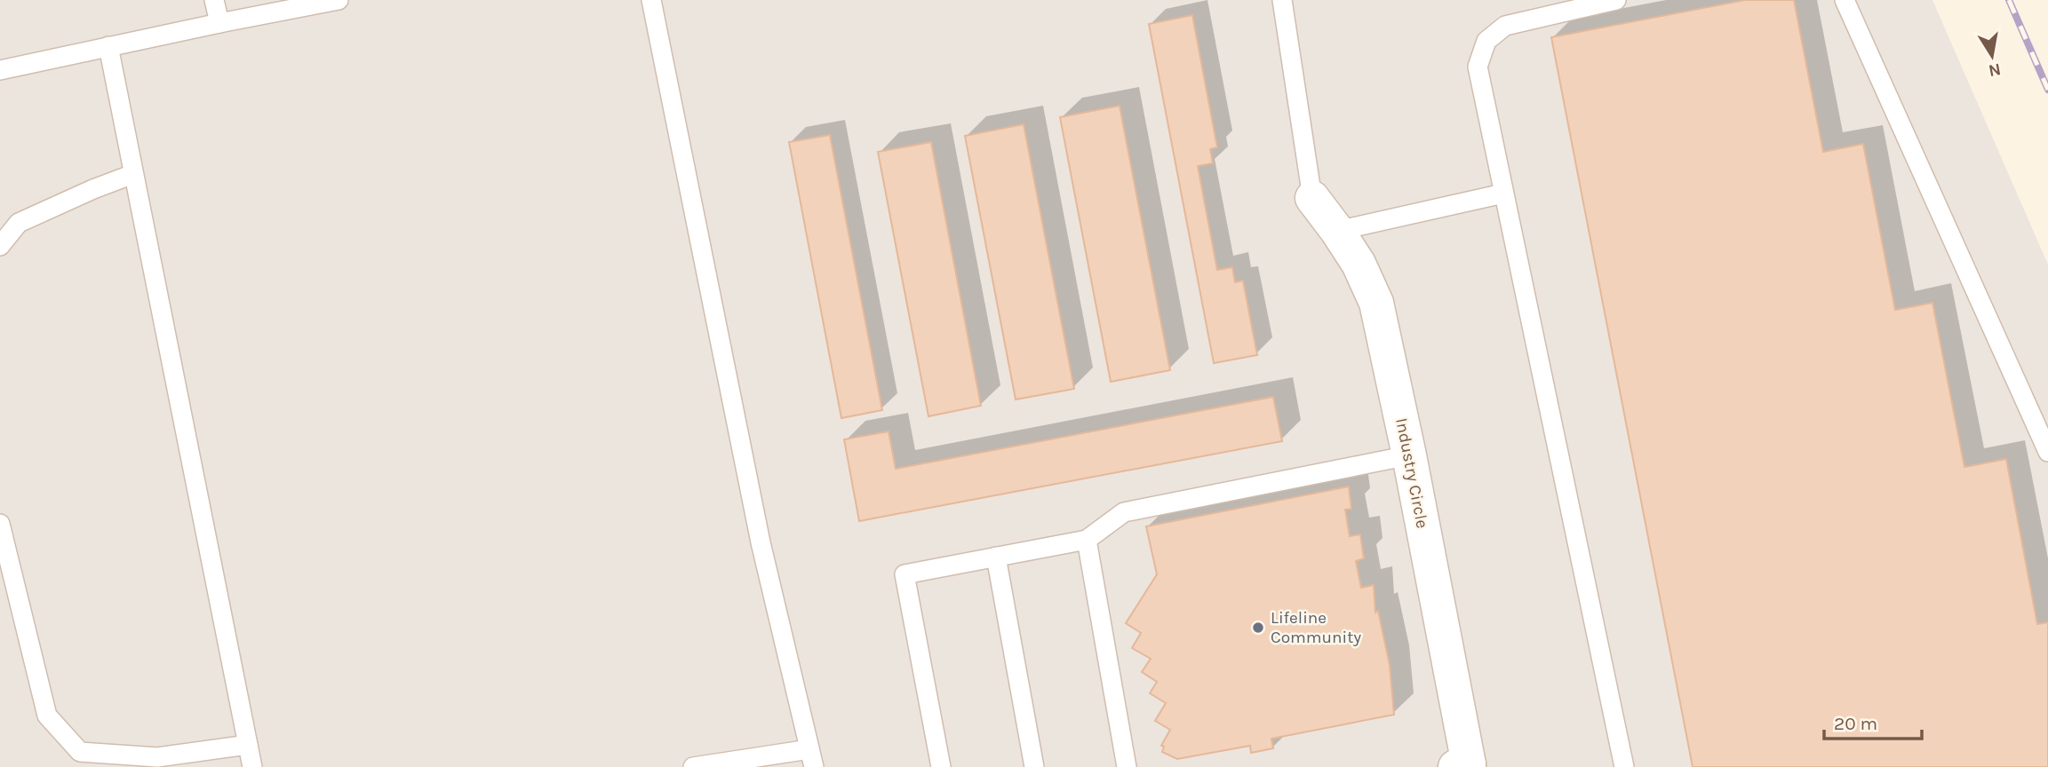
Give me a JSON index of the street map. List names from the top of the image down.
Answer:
{
  "streets": {
    "street": ["Industry Circle"]
  },
  "places": ["Lifeline Community"],
  "scale_bar": "20 m",
  "north": "bottom"
}
